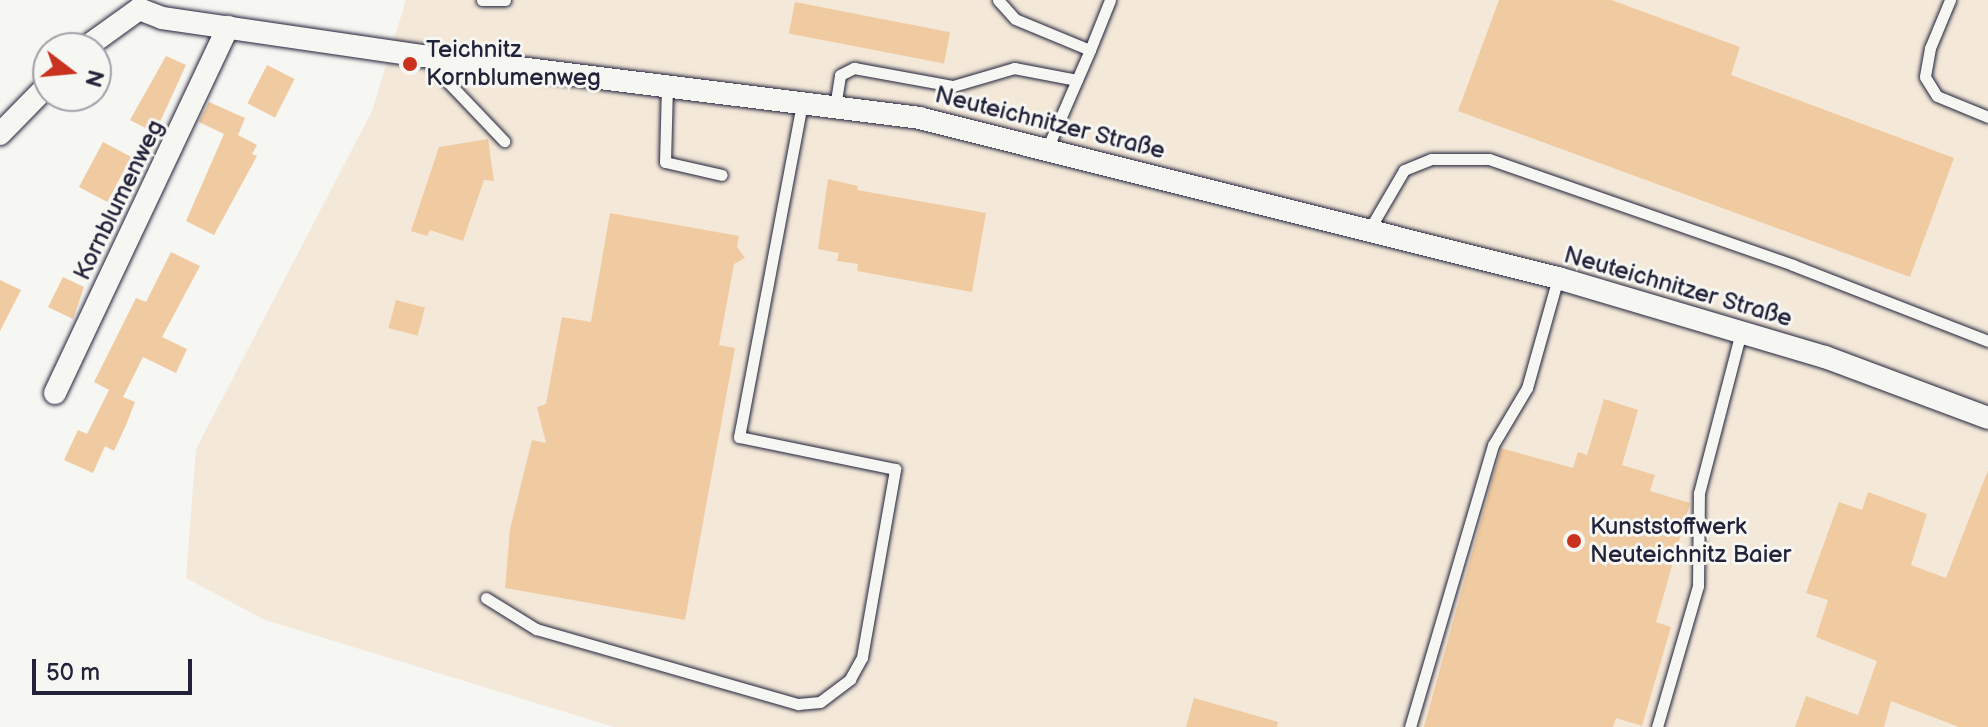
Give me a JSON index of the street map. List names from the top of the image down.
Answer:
{
  "streets": {
    "street": ["Neuteichnitzer Straße", "Kornblumenweg"]
  },
  "crossings": [
    ["Neuteichnitzer Straße", "Kornblumenweg"]
  ],
  "places": ["Teichnitz Kornblumenweg", "Kunststoffwerk Neuteichnitz Baier"],
  "scale_bar": "50 m",
  "north": "right"
}
